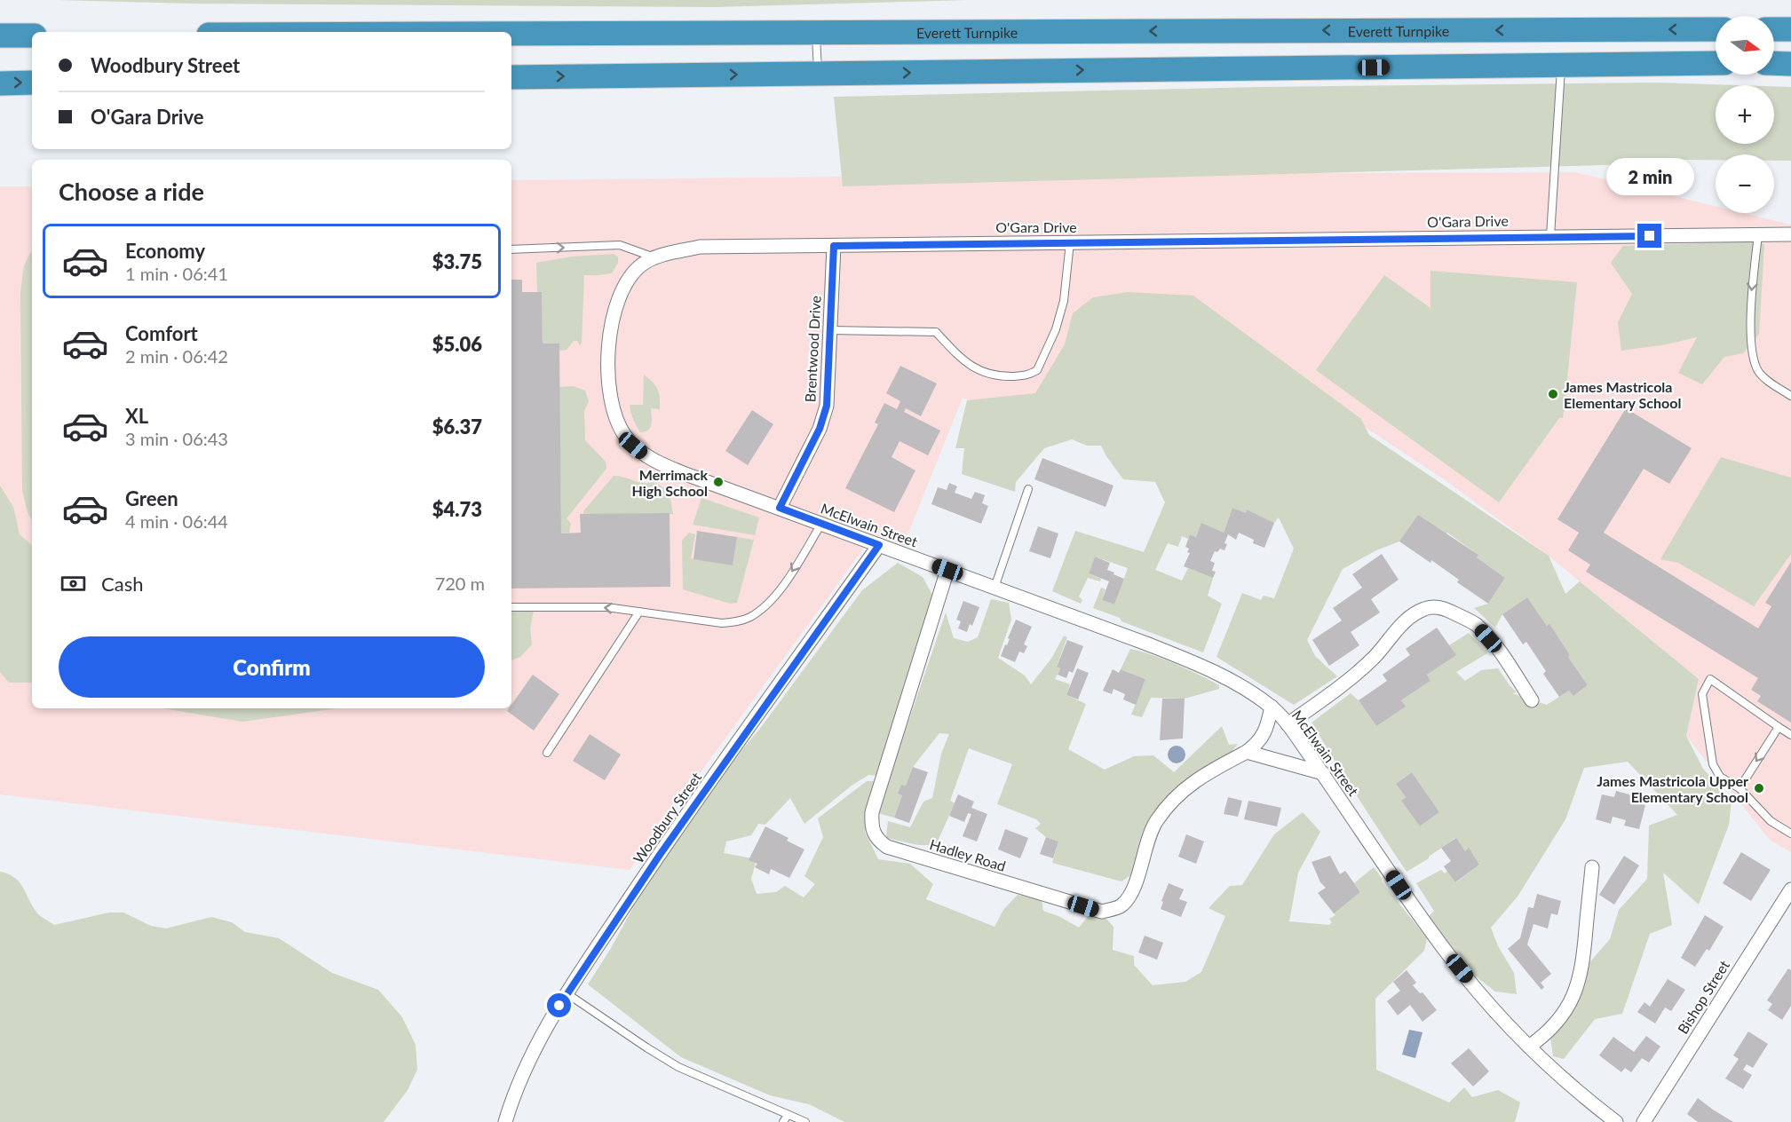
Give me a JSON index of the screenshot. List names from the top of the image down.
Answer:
{
  "streets": {
    "highway": ["Everett Turnpike"],
    "street": [
      "O'Gara Drive",
      "Brentwood Drive",
      "McElwain Street",
      "Woodbury Street",
      "Hadley Road",
      "Bishop Street"
    ]
  },
  "crossings": [
    ["O'Gara Drive", "Brentwood Drive"],
    ["O'Gara Drive", "McElwain Street"],
    ["Brentwood Drive", "McElwain Street"],
    ["McElwain Street", "Woodbury Street"],
    ["McElwain Street", "Hadley Road"]
  ],
  "places": ["James Mastricola Elementary School", "Merrimack High School", "James Mastricola Upper Elementary School"],
  "north": "right",
  "page": {
    "map_buttons": ["+", "−"],
    "banner": ["Woodbury Street", "O'Gara Drive"],
    "bubble": "2 min",
    "heading": "Choose a ride",
    "list": [
      {
        "name": "Economy",
        "note": "1 min · 06:41",
        "value": "$3.75"
      },
      {
        "name": "Comfort",
        "note": "2 min · 06:42",
        "value": "$5.06"
      },
      {
        "name": "XL",
        "note": "3 min · 06:43",
        "value": "$6.37"
      },
      {
        "name": "Green",
        "note": "4 min · 06:44",
        "value": "$4.73"
      }
    ],
    "pay": ["Cash", "720 m"],
    "buttons": "Confirm"
  }
}
